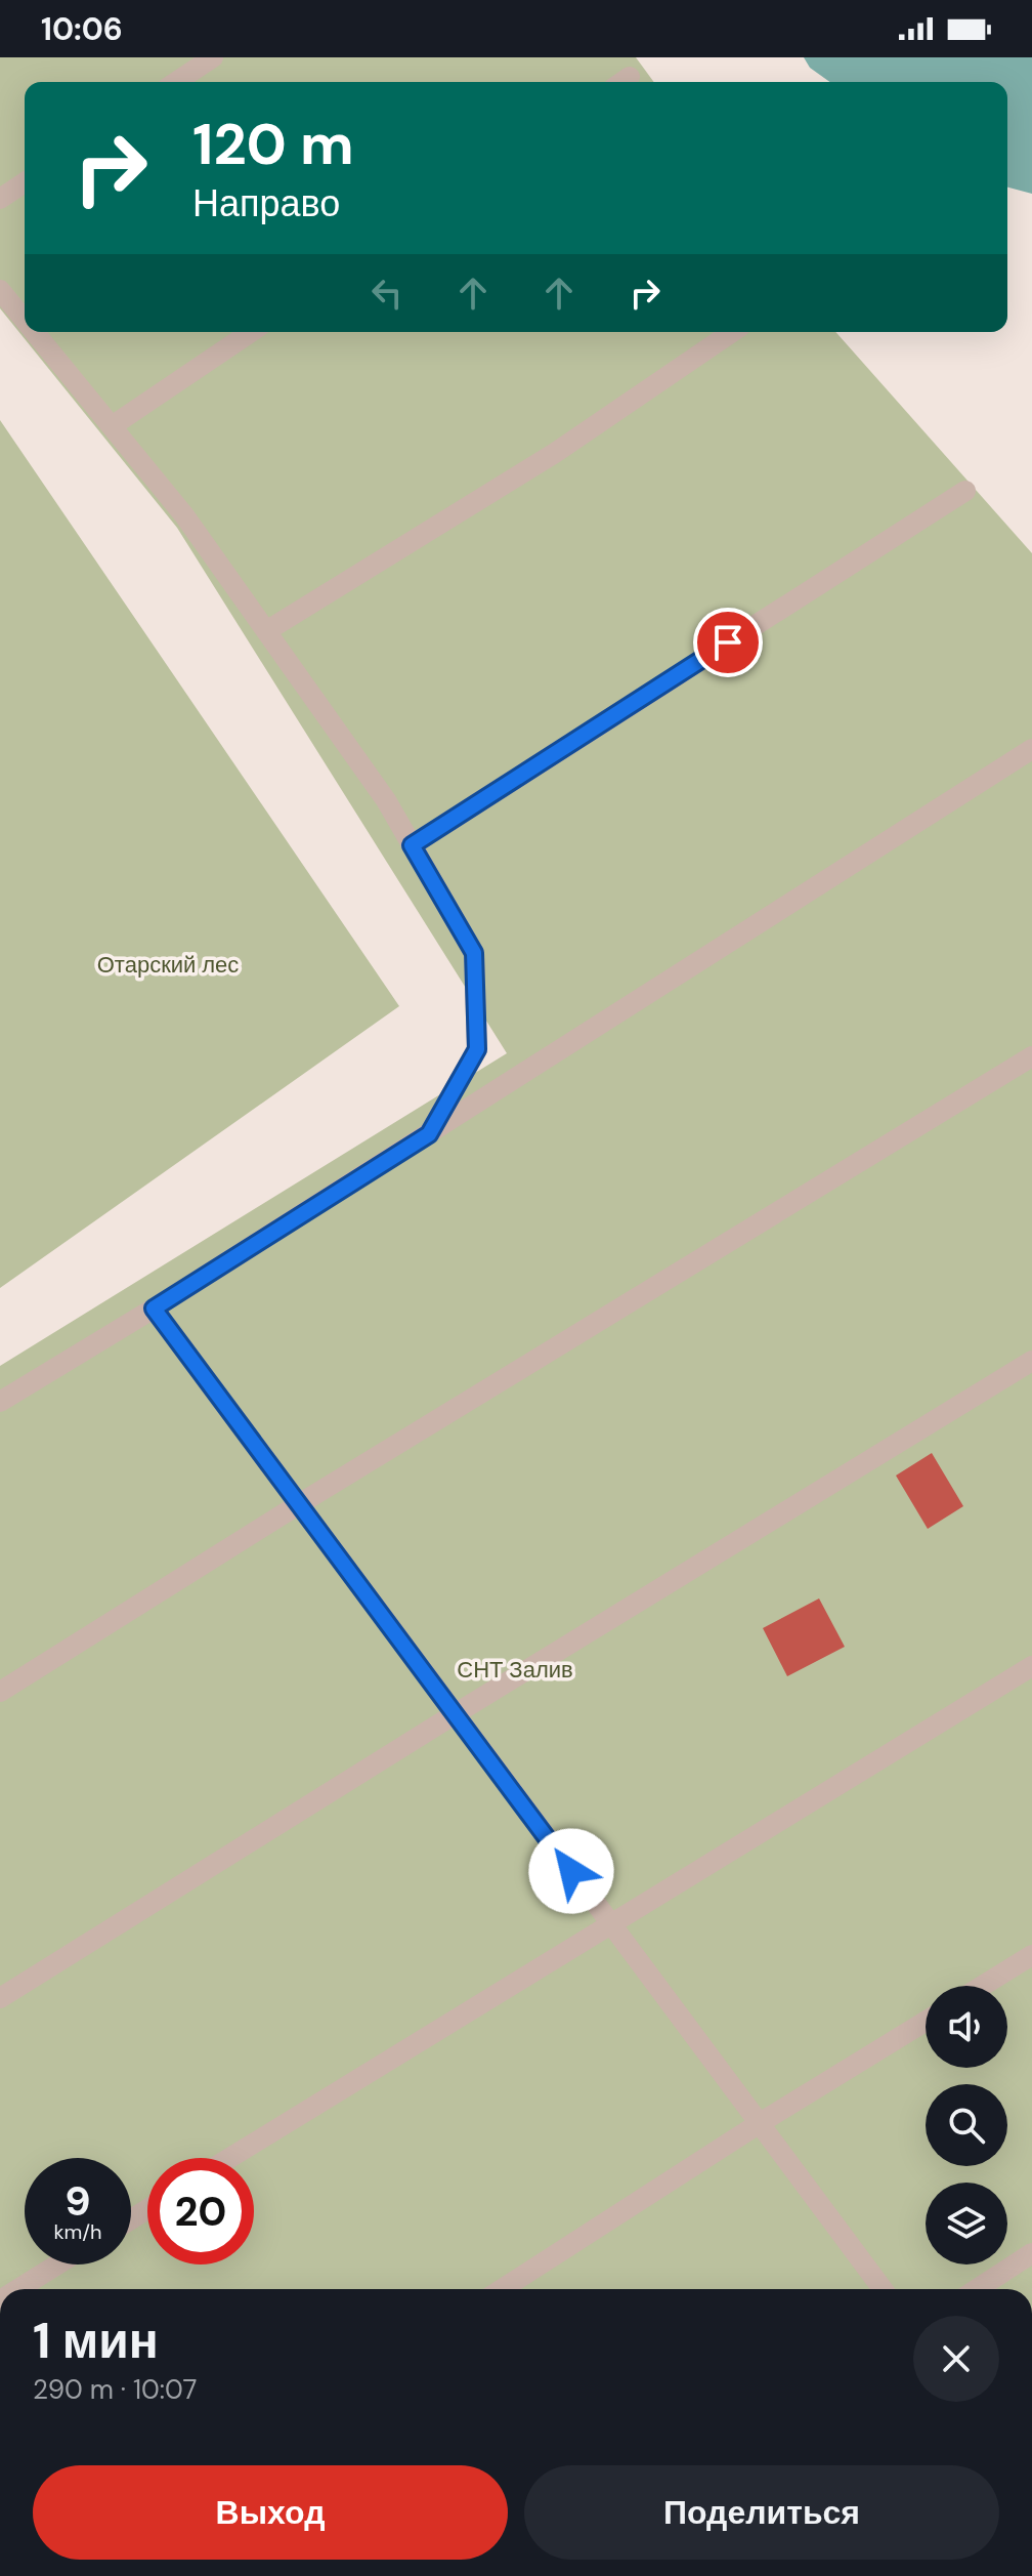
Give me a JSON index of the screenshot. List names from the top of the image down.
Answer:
{
  "parks": ["Отарский лес", "СНТ Залив"],
  "page": {
    "status": "10:06",
    "turn": ["120 m", "Направо"],
    "speed": "9 km/h",
    "limit": "20",
    "heading": ["1 мин", "290 m · 10:07"],
    "buttons": ["Выход", "Поделиться"]
  }
}
